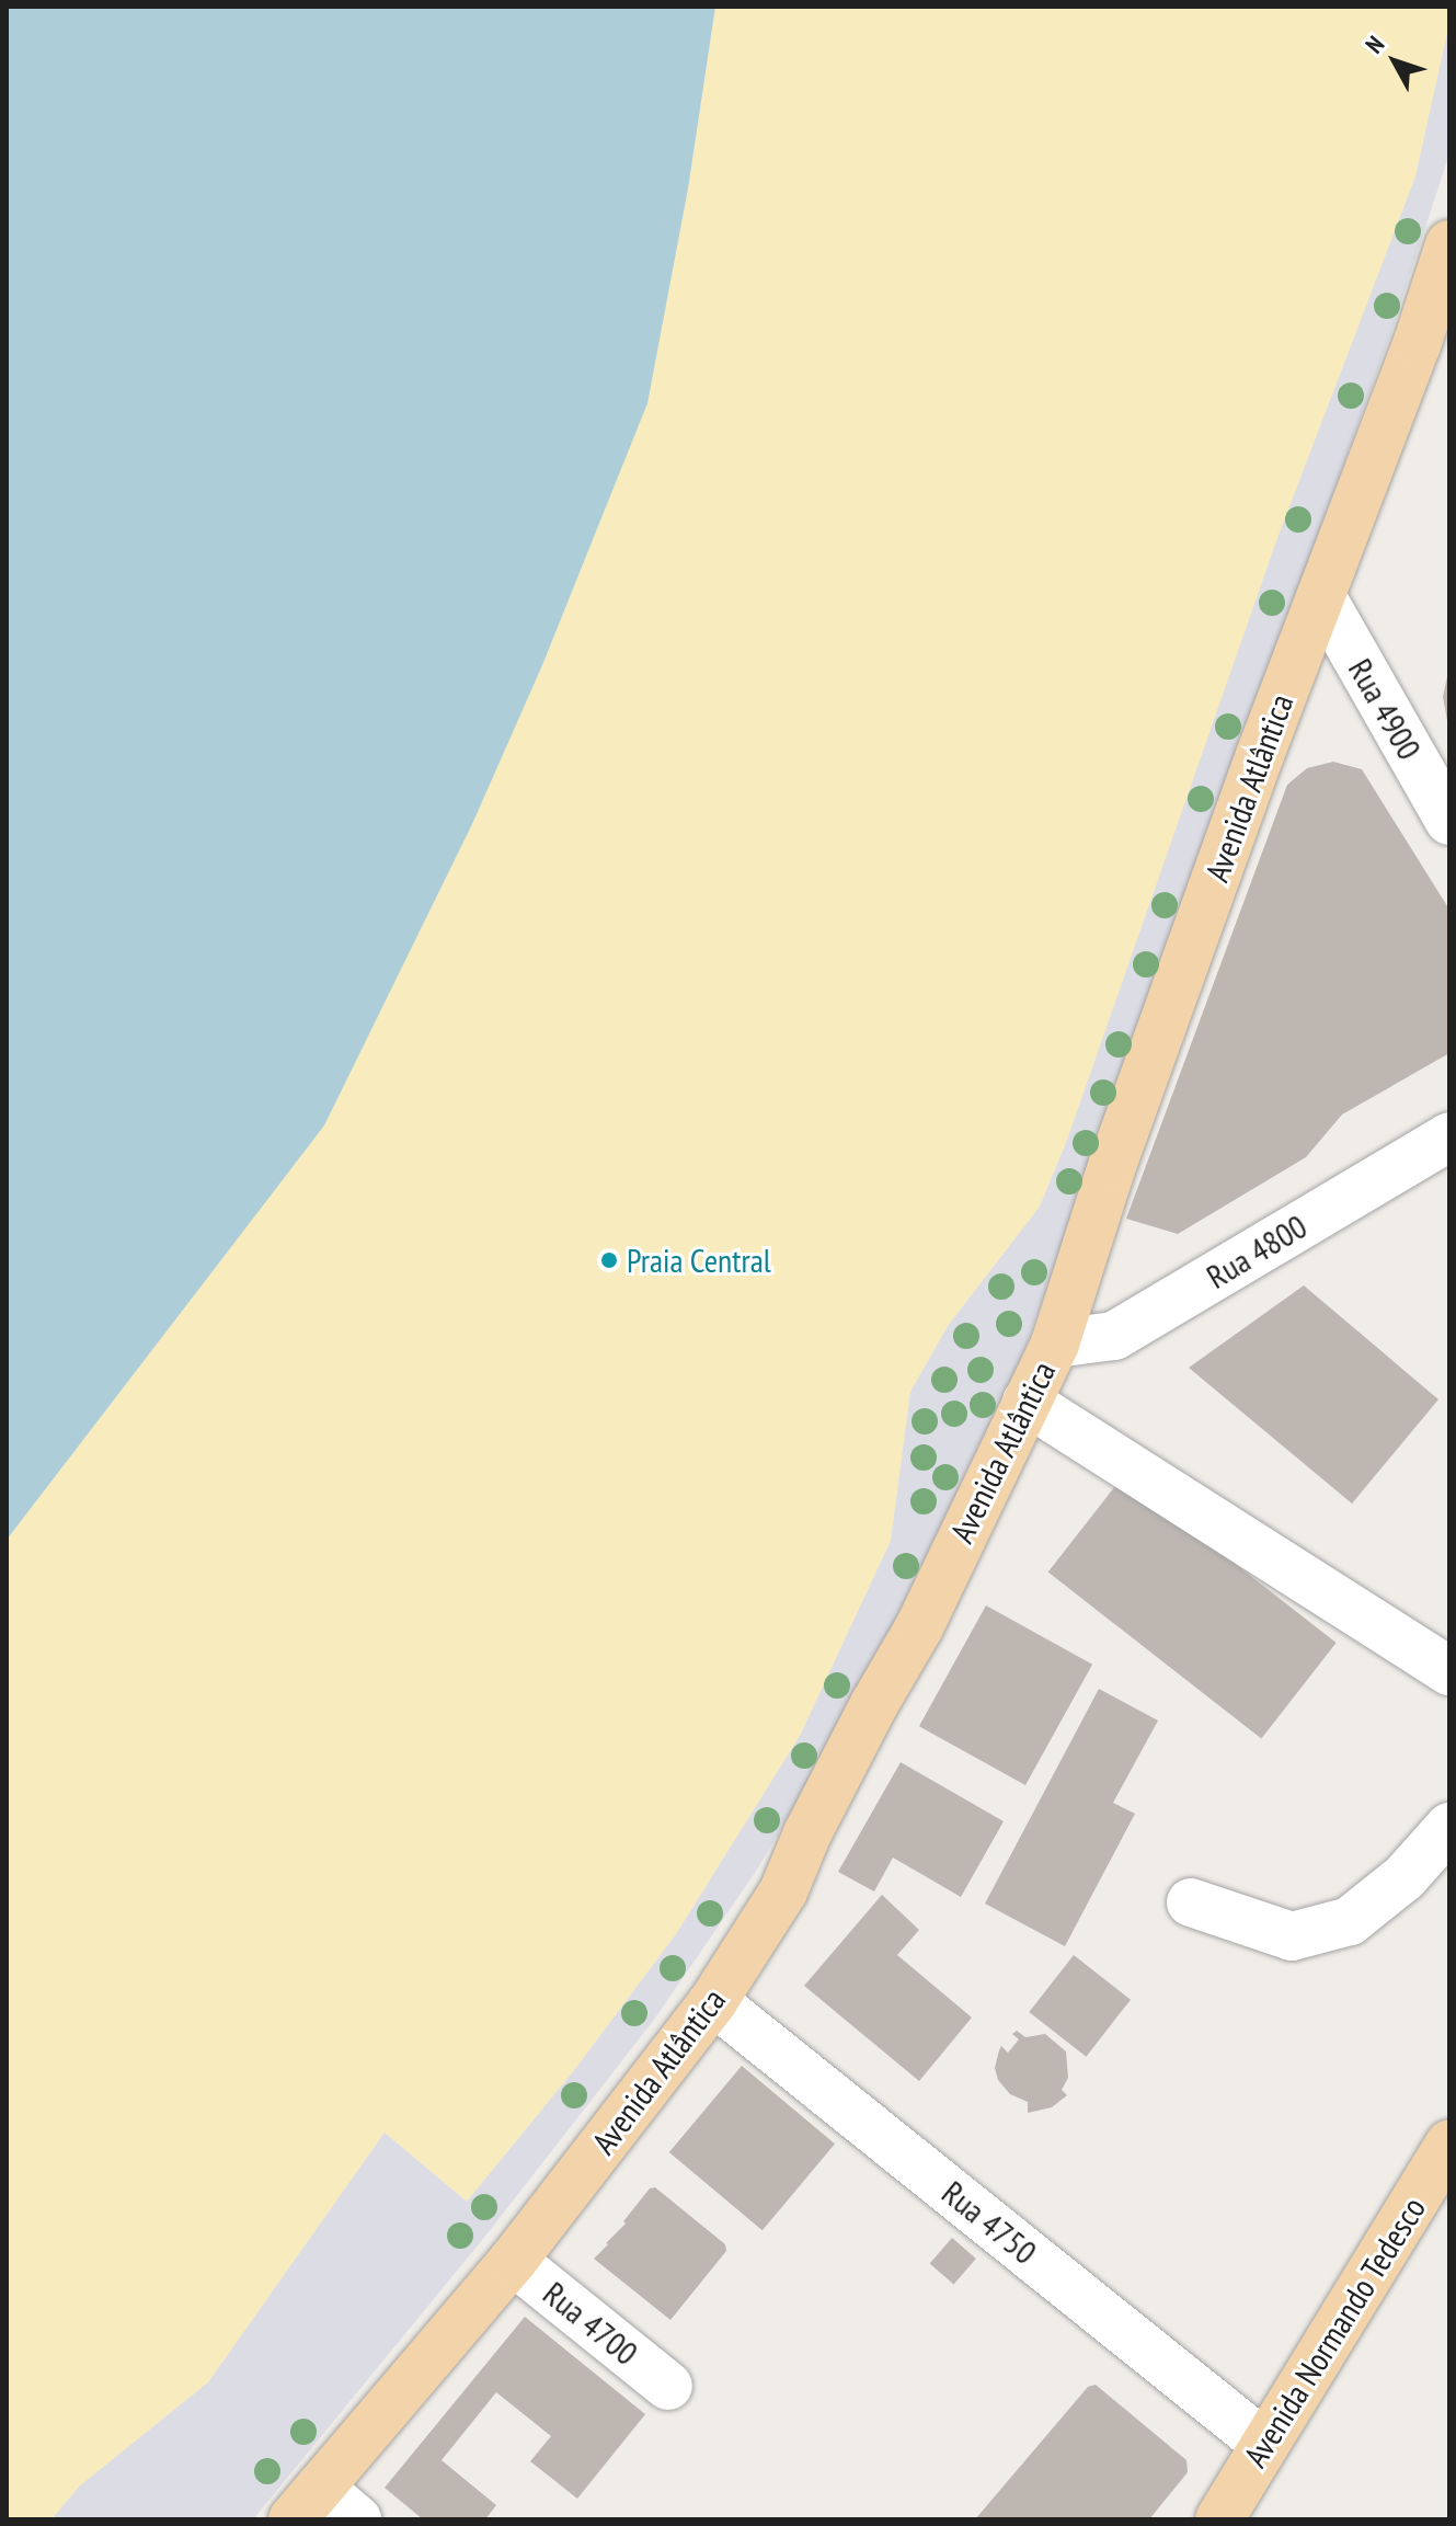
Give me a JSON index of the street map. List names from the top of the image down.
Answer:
{
  "streets": {
    "main road": ["Avenida Atlântica", "Avenida Normando Tedesco"],
    "street": [
      "Rua 4900",
      "Rua 4800",
      "Rua 4750",
      "Rua 4700"
    ]
  },
  "crossings": [
    ["Rua 4900", "Avenida Atlântica"],
    ["Avenida Atlântica", "Rua 4800"],
    ["Avenida Atlântica", "Rua 4750"],
    ["Avenida Atlântica", "Rua 4700"],
    ["Rua 4750", "Avenida Normando Tedesco"]
  ],
  "places": ["Praia Central"],
  "north": "top left"
}
